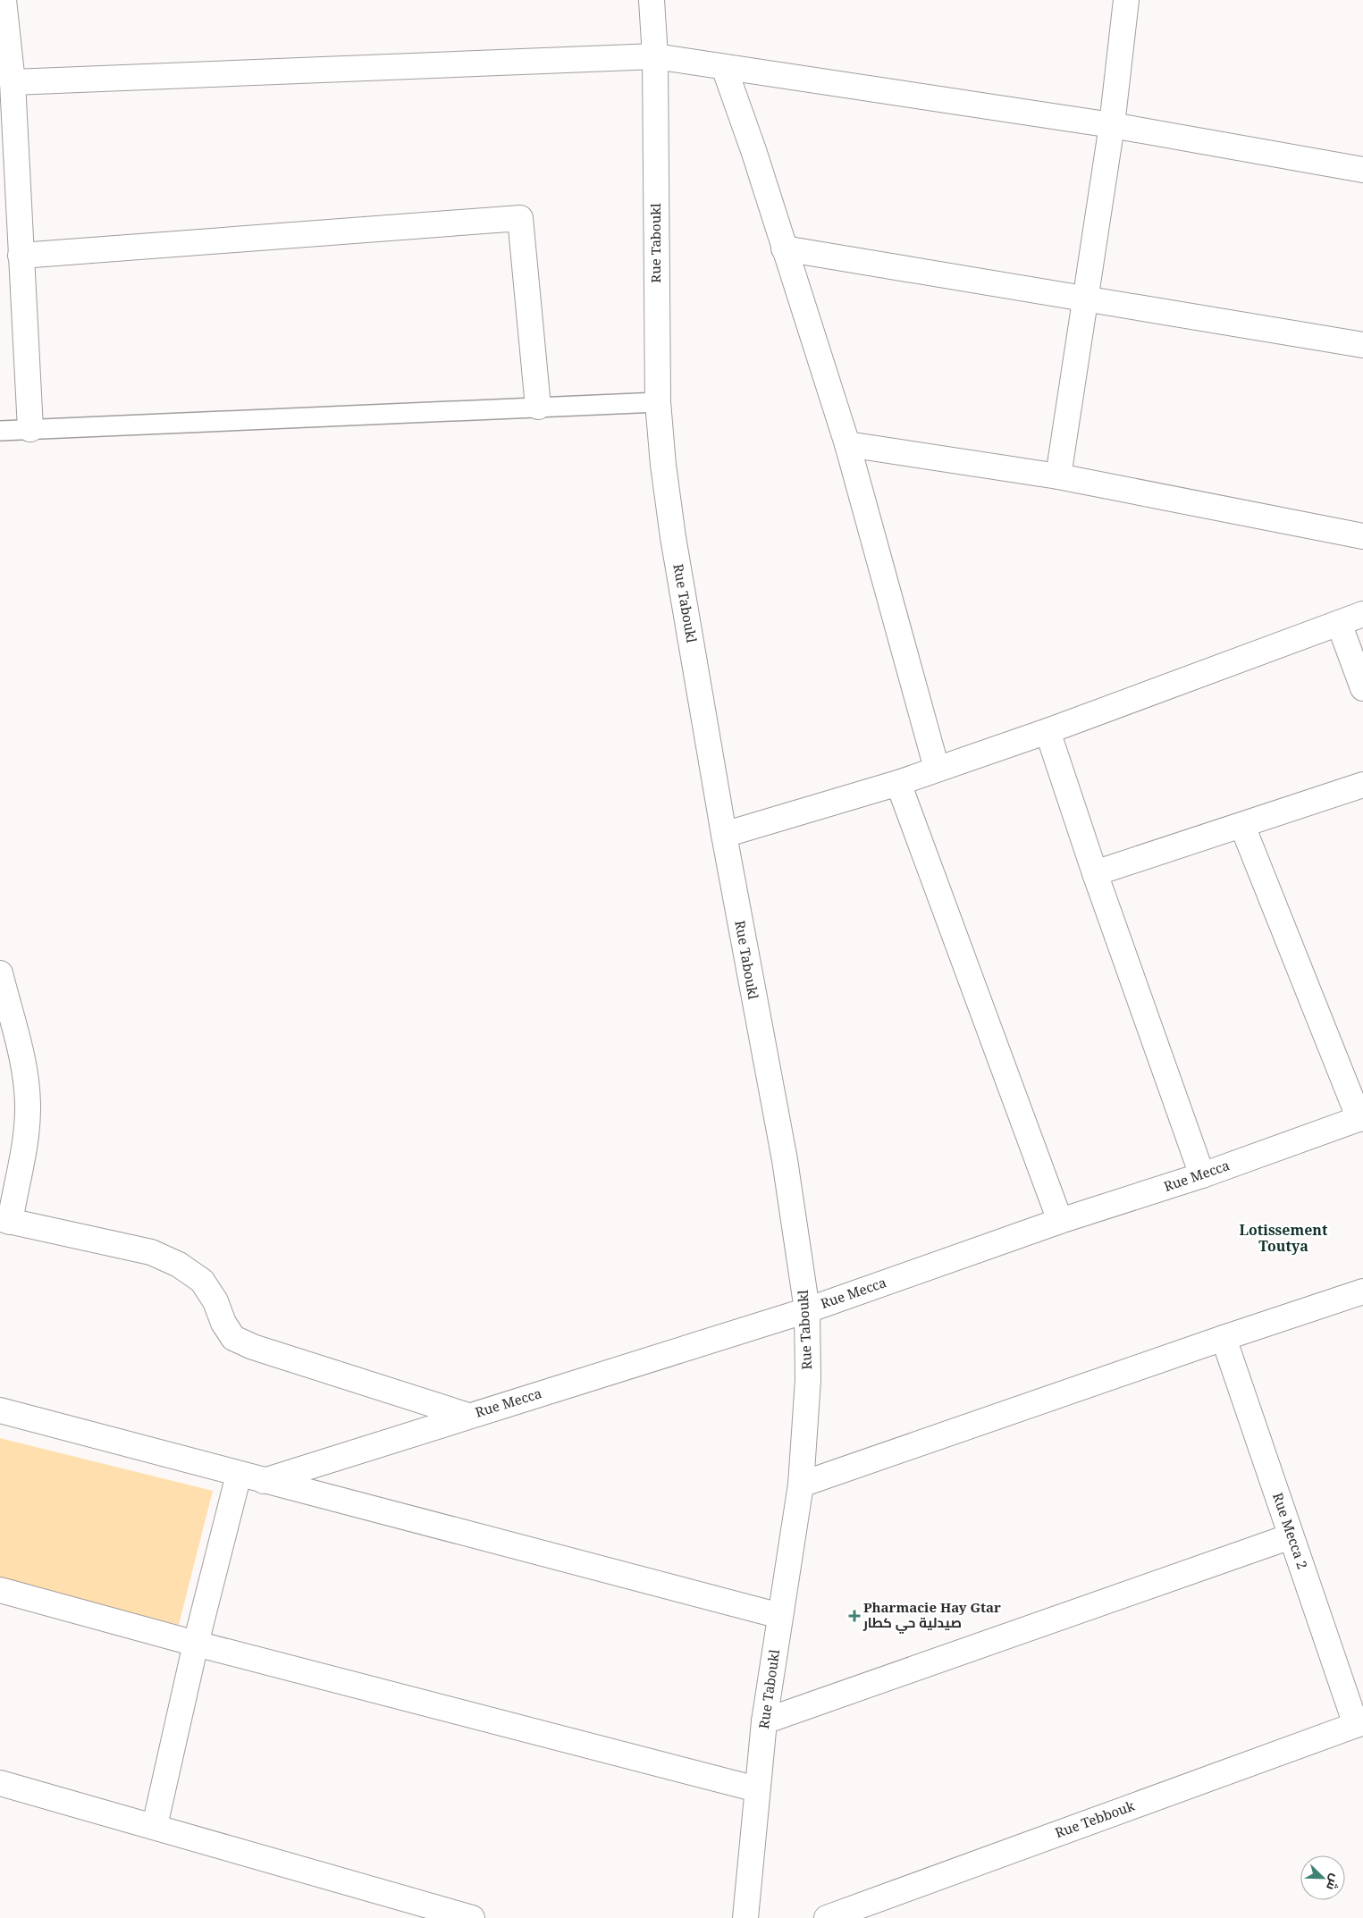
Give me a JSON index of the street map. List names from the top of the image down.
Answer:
{
  "streets": {
    "street": [
      "Rue Taboukl",
      "Rue Mecca",
      "Rue Mecca 2",
      "Rue Tebbouk"
    ]
  },
  "crossings": [
    ["Rue Taboukl", "Rue Mecca"],
    ["Rue Mecca 2", "Rue Tebbouk"]
  ],
  "districts": ["Lotissement Toutya"],
  "places": {
    "health": ["Pharmacie Hay Gtar صيدلية حي كطار"]
  },
  "north": "bottom right"
}
